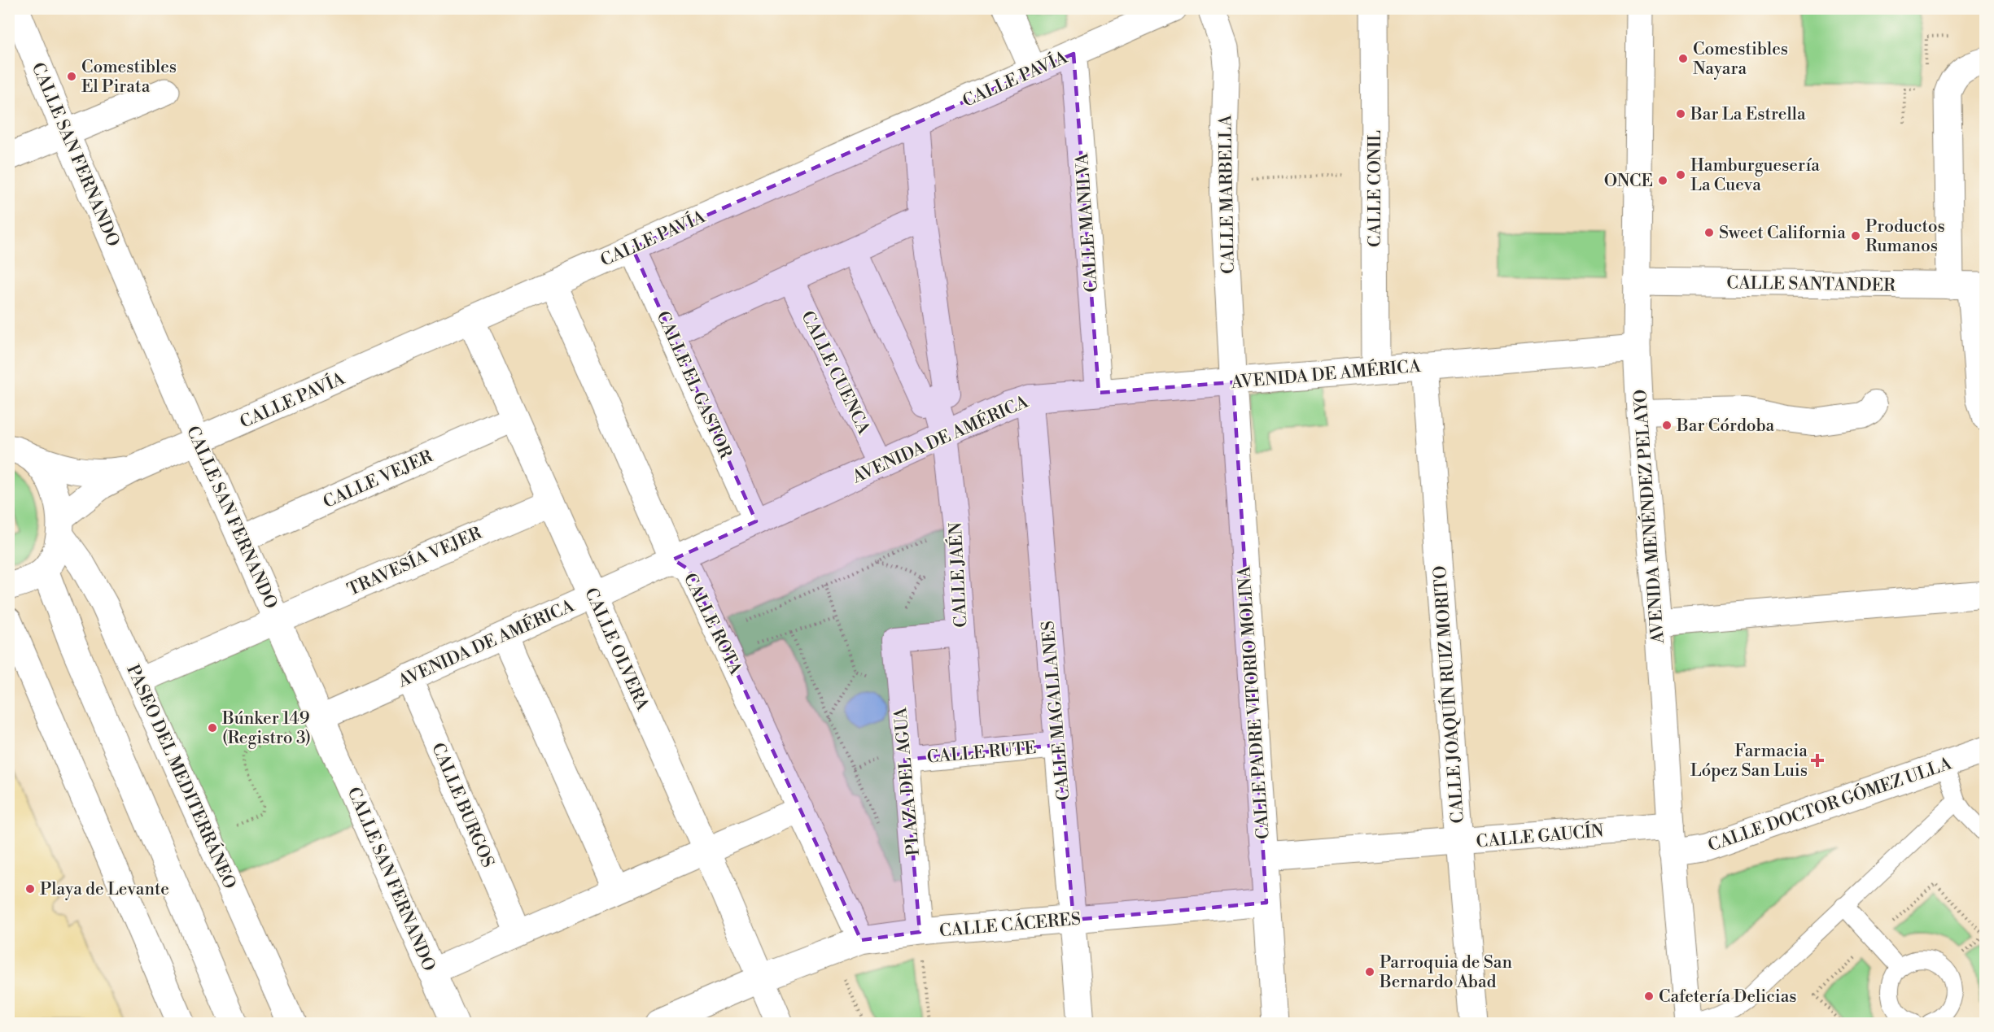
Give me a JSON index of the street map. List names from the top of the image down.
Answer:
{
  "streets": {
    "street": [
      "CALLE PAVÍA",
      "CALLE SAN FERNANDO",
      "CALLE CONIL",
      "CALLE MARBELLA",
      "CALLE MANILVA",
      "CALLE SANTANDER",
      "CALLE CUENCA",
      "AVENIDA DE AMÉRICA",
      "CALLE EL GASTOR",
      "CALLE VEJER",
      "AVENIDA MENÉNDEZ PELAYO",
      "TRAVESÍA VEJER",
      "CALLE JAÉN",
      "CALLE ROTA",
      "CALLE OLVERA",
      "CALLE JOAQUÍN RUIZ MORITO",
      "CALLE PADRE VITORIO MOLINA",
      "CALLE MAGALLANES",
      "CALLE RUTE",
      "PASEO DEL MEDITERRÁNEO",
      "PLAZA DEL AGUA",
      "CALLE DOCTOR GÓMEZ ULLA",
      "CALLE BURGOS",
      "CALLE GAUCÍN",
      "CALLE CÁCERES"
    ]
  },
  "crossings": [
    ["CALLE PAVÍA", "CALLE SAN FERNANDO"],
    ["CALLE PAVÍA", "CALLE MANILVA"],
    ["CALLE PAVÍA", "CALLE EL GASTOR"],
    ["CALLE PAVÍA", "CALLE ROTA"],
    ["CALLE PAVÍA", "CALLE OLVERA"],
    ["CALLE PAVÍA", "PASEO DEL MEDITERRÁNEO"],
    ["CALLE SAN FERNANDO", "AVENIDA DE AMÉRICA"],
    ["CALLE SAN FERNANDO", "CALLE VEJER"],
    ["CALLE SAN FERNANDO", "TRAVESÍA VEJER"],
    ["CALLE CONIL", "AVENIDA DE AMÉRICA"],
    ["CALLE MARBELLA", "AVENIDA DE AMÉRICA"],
    ["CALLE MARBELLA", "CALLE PADRE VITORIO MOLINA"],
    ["CALLE MANILVA", "AVENIDA DE AMÉRICA"],
    ["CALLE SANTANDER", "AVENIDA MENÉNDEZ PELAYO"],
    ["CALLE CUENCA", "AVENIDA DE AMÉRICA"],
    ["AVENIDA DE AMÉRICA", "CALLE EL GASTOR"],
    ["AVENIDA DE AMÉRICA", "AVENIDA MENÉNDEZ PELAYO"],
    ["AVENIDA DE AMÉRICA", "CALLE JAÉN"],
    ["AVENIDA DE AMÉRICA", "CALLE ROTA"],
    ["AVENIDA DE AMÉRICA", "CALLE OLVERA"],
    ["AVENIDA DE AMÉRICA", "CALLE JOAQUÍN RUIZ MORITO"],
    ["AVENIDA DE AMÉRICA", "CALLE PADRE VITORIO MOLINA"],
    ["AVENIDA DE AMÉRICA", "CALLE MAGALLANES"],
    ["AVENIDA DE AMÉRICA", "CALLE BURGOS"],
    ["CALLE VEJER", "CALLE OLVERA"],
    ["AVENIDA MENÉNDEZ PELAYO", "CALLE DOCTOR GÓMEZ ULLA"],
    ["AVENIDA MENÉNDEZ PELAYO", "CALLE GAUCÍN"],
    ["TRAVESÍA VEJER", "CALLE OLVERA"],
    ["CALLE JAÉN", "CALLE RUTE"],
    ["CALLE JAÉN", "PLAZA DEL AGUA"],
    ["CALLE ROTA", "CALLE CÁCERES"],
    ["CALLE OLVERA", "CALLE CÁCERES"],
    ["CALLE JOAQUÍN RUIZ MORITO", "CALLE GAUCÍN"],
    ["CALLE PADRE VITORIO MOLINA", "CALLE GAUCÍN"],
    ["CALLE PADRE VITORIO MOLINA", "CALLE CÁCERES"],
    ["CALLE MAGALLANES", "CALLE RUTE"],
    ["CALLE MAGALLANES", "CALLE CÁCERES"],
    ["CALLE RUTE", "PLAZA DEL AGUA"],
    ["PLAZA DEL AGUA", "CALLE CÁCERES"]
  ],
  "places": {
    "other": [
      "Comestibles Nayara",
      "Comestibles El Pirata",
      "Bar La Estrella",
      "Hamburguesería La Cueva",
      "ONCE",
      "Sweet California",
      "Productos Rumanos",
      "Bar Córdoba",
      "Búnker 149 (Registro 3)",
      "Playa de Levante",
      "Parroquia de San Bernardo Abad",
      "Cafetería Delicias"
    ],
    "health": ["Farmacia López San Luis"]
  }
}
